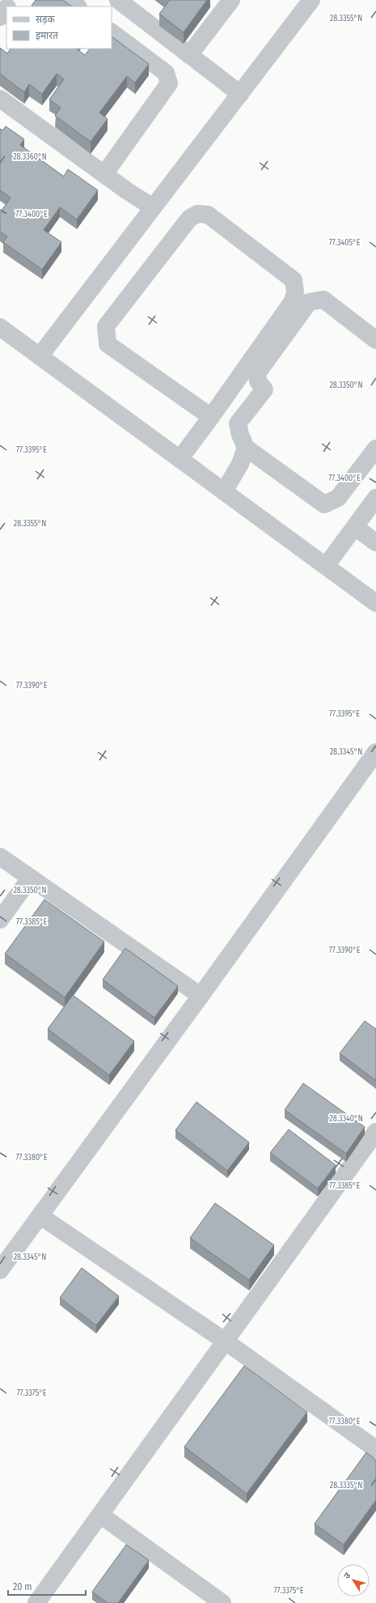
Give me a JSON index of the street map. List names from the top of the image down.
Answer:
{
  "legend": ["सड़क", "इमारत"],
  "scale_bar": "20 m",
  "north": "top left",
  "coordinates": [
    "28.3355°N",
    "28.3360°N",
    "77.3400°E",
    "77.3405°E",
    "28.3350°N",
    "77.3395°E",
    "77.3390°E",
    "28.3345°N",
    "77.3385°E",
    "28.3340°N",
    "77.3380°E",
    "77.3375°E",
    "28.3335°N"
  ]
}
